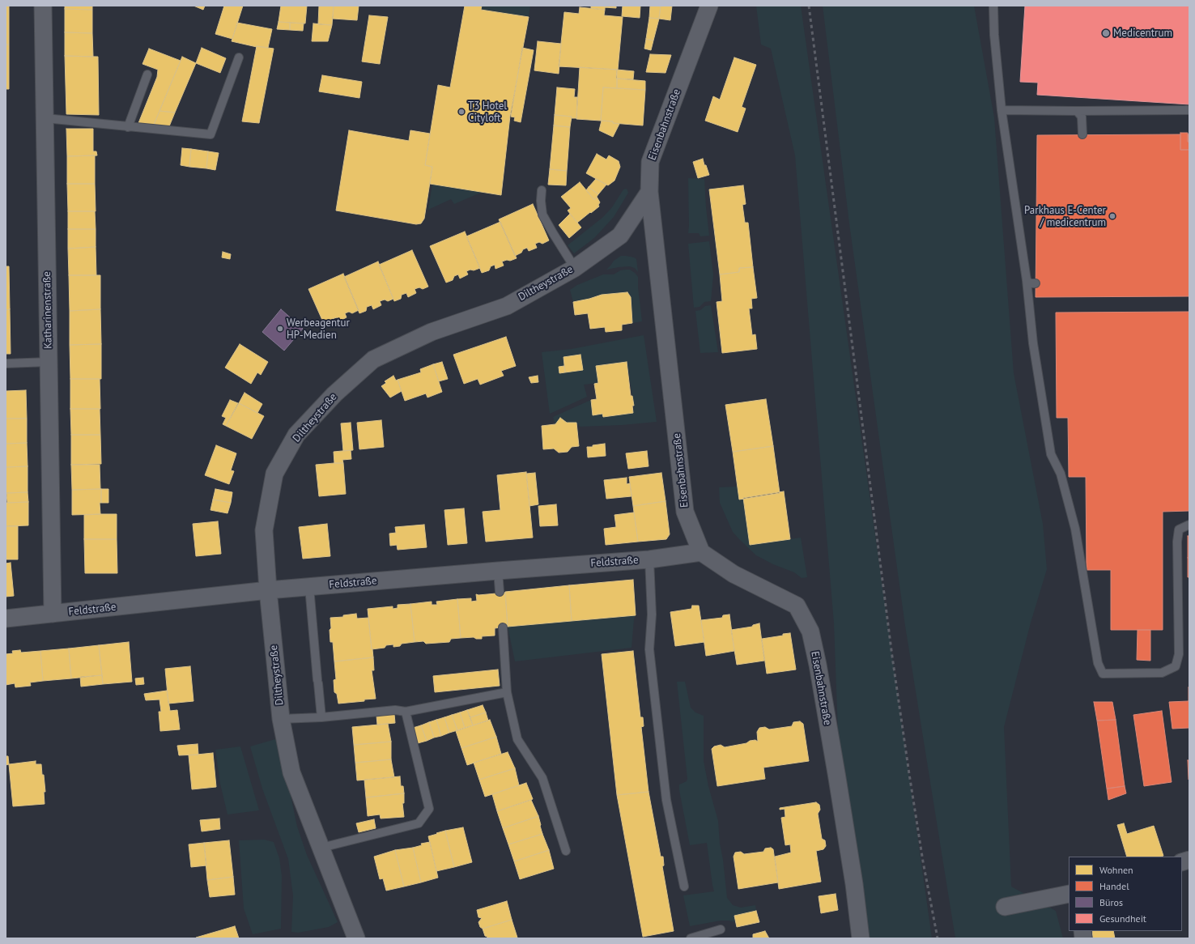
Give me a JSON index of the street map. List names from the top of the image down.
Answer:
{
  "streets": {
    "street": [
      "Eisenbahnstraße",
      "Diltheystraße",
      "Katharinenstraße",
      "Feldstraße"
    ]
  },
  "crossings": [
    ["Eisenbahnstraße", "Diltheystraße"],
    ["Eisenbahnstraße", "Feldstraße"],
    ["Diltheystraße", "Feldstraße"],
    ["Katharinenstraße", "Feldstraße"]
  ],
  "places": [
    "Medicentrum",
    "T3 Hotel Cityloft",
    "Parkhaus E-Center / medicentrum",
    "Werbeagentur HP-Medien"
  ],
  "legend": [
    "Wohnen",
    "Handel",
    "Büros",
    "Gesundheit"
  ]
}
